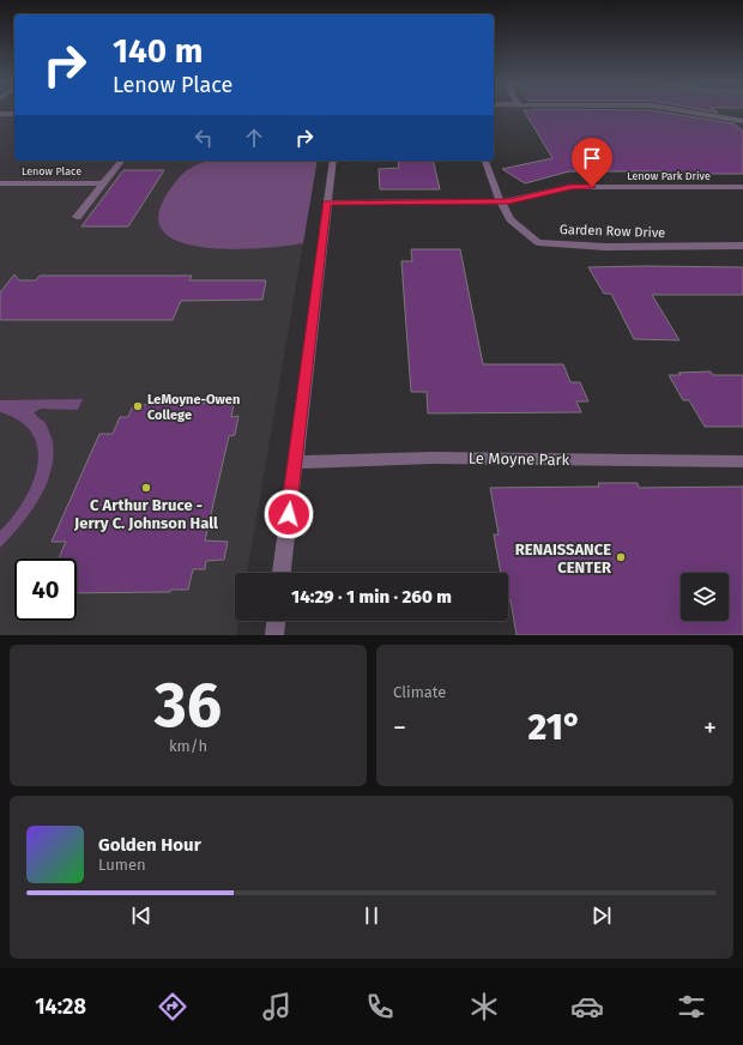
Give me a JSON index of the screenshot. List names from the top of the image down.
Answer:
{
  "streets": {
    "street": [
      "Lenow Place",
      "Lenow Park Drive",
      "Garden Row Drive",
      "Le Moyne Park"
    ]
  },
  "crossings": [
    ["Lenow Park Drive", "Garden Row Drive"]
  ],
  "places": ["LeMoyne-Owen College", "C Arthur Bruce - Jerry C. Johnson Hall", "RENAISSANCE CENTER"],
  "page": {
    "turn": ["140 m", "Lenow Place"],
    "limit": "40",
    "trip": "14:29 · 1 min · 260 m",
    "tile": [
      ["36", "km/h"],
      "Climate"
    ],
    "heat": ["−", "21°", "+"],
    "song": ["Golden Hour", "Lumen"],
    "tabs": "14:28"
  }
}
